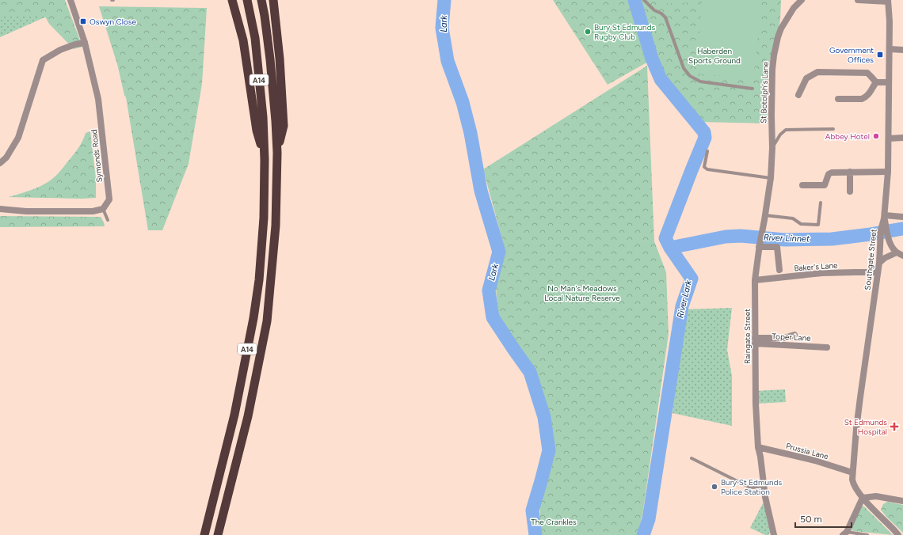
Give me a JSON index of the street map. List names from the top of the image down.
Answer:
{
  "streets": {
    "highway": ["A14"],
    "street": [
      "St Botolph's Lane",
      "Symonds Road",
      "Southgate Street",
      "Baker's Lane",
      "Raingate Street",
      "Toper Lane",
      "Prussia Lane"
    ]
  },
  "crossings": [
    ["St Botolph's Lane", "Raingate Street"],
    ["Southgate Street", "Baker's Lane"],
    ["Southgate Street", "Prussia Lane"],
    ["Baker's Lane", "Raingate Street"],
    ["Raingate Street", "Toper Lane"],
    ["Raingate Street", "Prussia Lane"]
  ],
  "water": ["Lark", "River Linnet", "River Lark"],
  "parks": ["Haberden Sports Ground", "No Man's Meadows Local Nature Reserve", "The Crankles"],
  "places": {
    "transit": ["Oswyn Close", "Government Offices"],
    "other": ["Bury St Edmunds Rugby Club", "Abbey Hotel", "Bury St Edmunds Police Station"],
    "health": ["St Edmunds Hospital"]
  },
  "scale_bar": "50 m"
}
